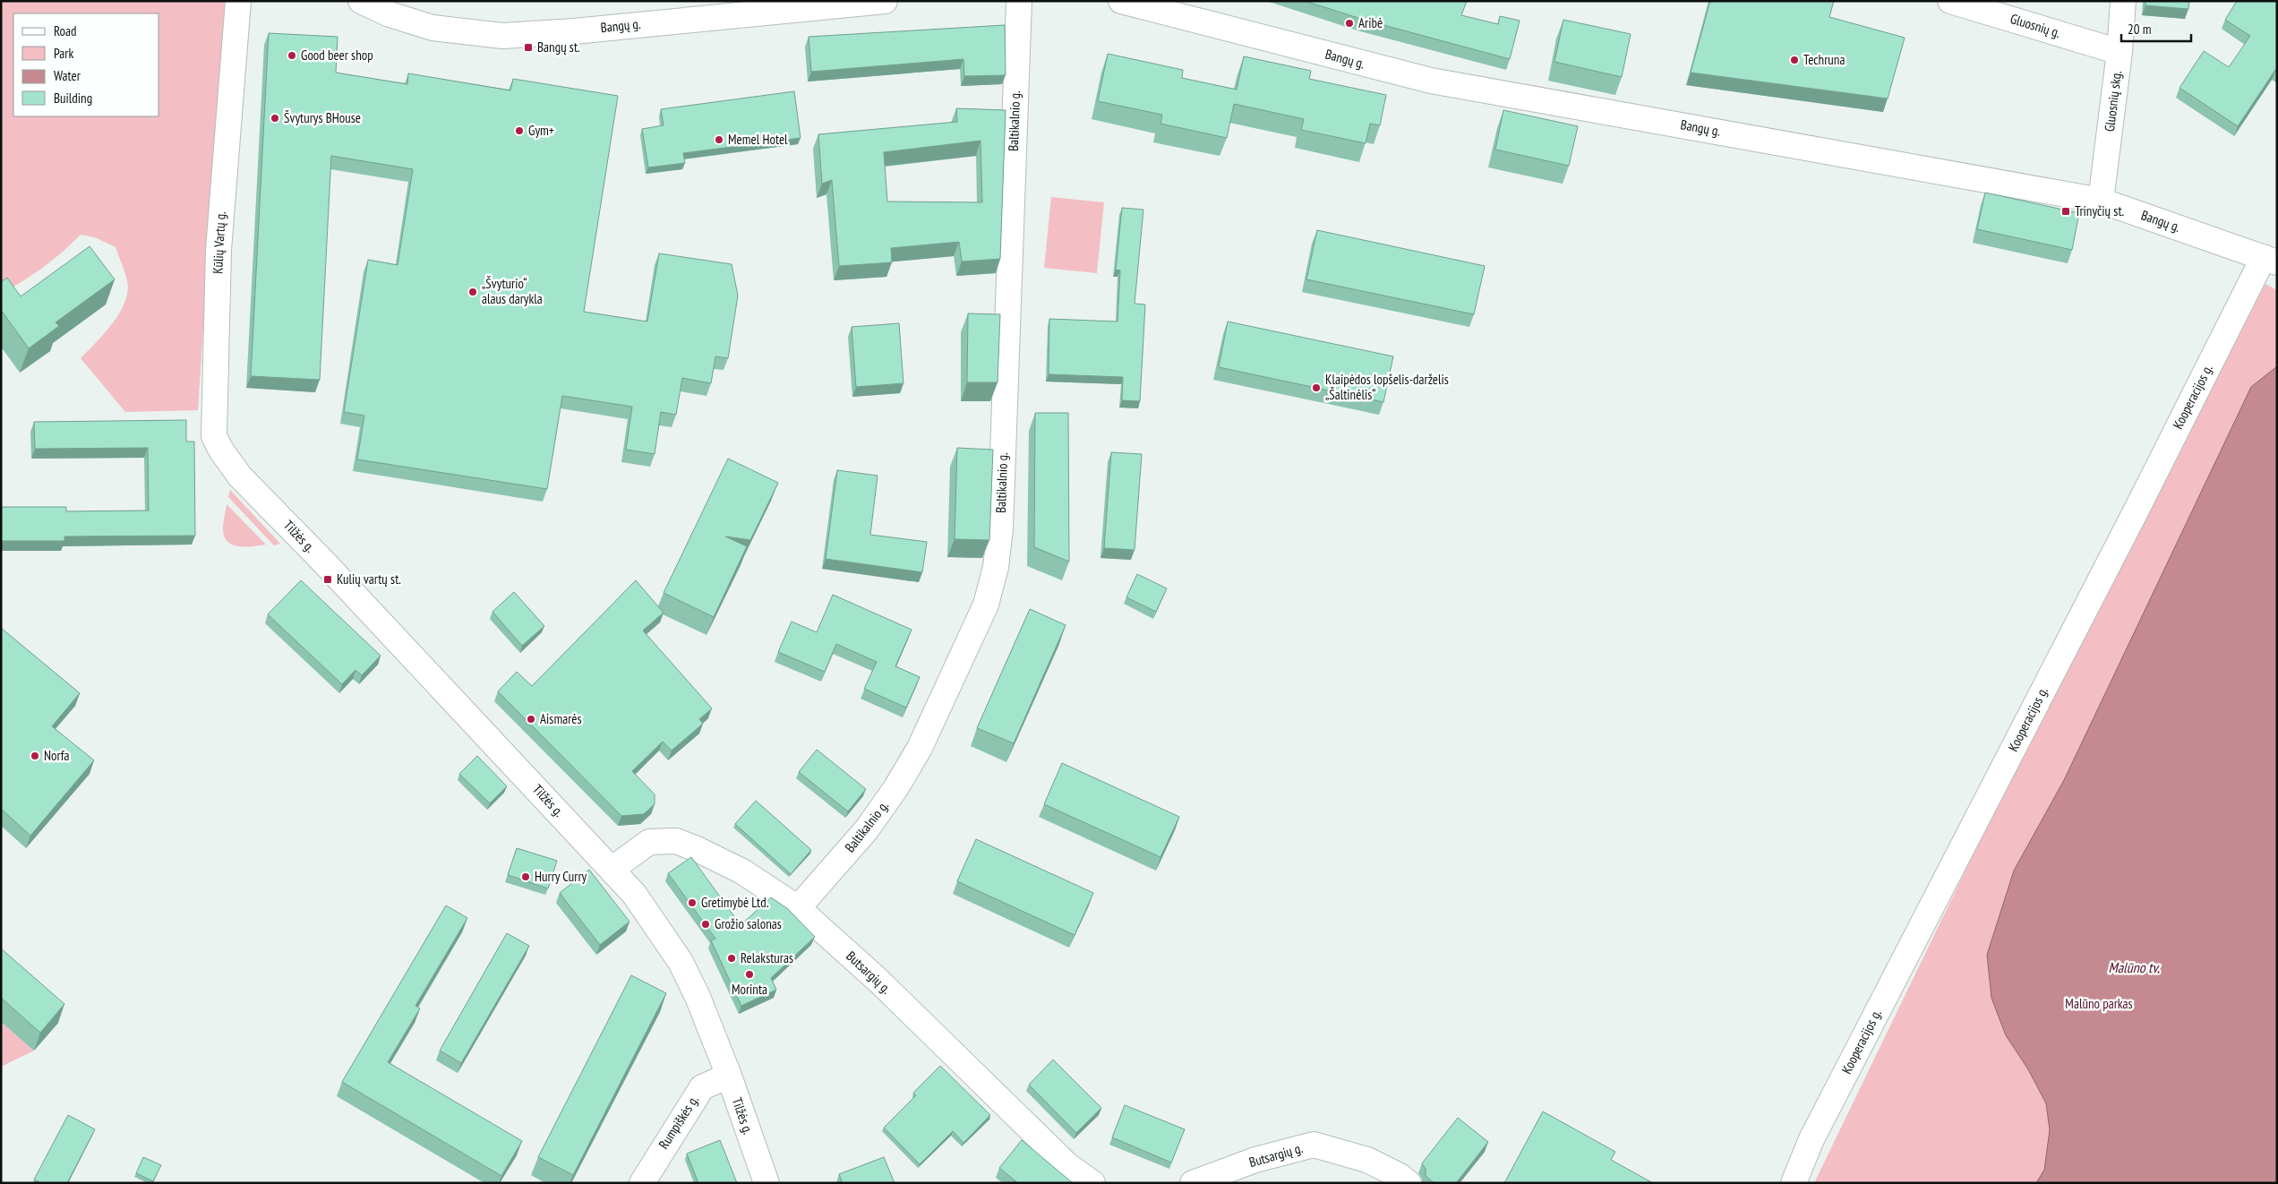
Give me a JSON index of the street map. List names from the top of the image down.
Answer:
{
  "streets": {
    "street": [
      "Bangų g.",
      "Gluosnių g.",
      "Gluosnių skg.",
      "Baltikalnio g.",
      "Kūlių Vartų g.",
      "Kooperacijos g.",
      "Tilžės g.",
      "Butsargių g.",
      "Rumpiškės g."
    ]
  },
  "crossings": [
    ["Bangų g.", "Gluosnių skg."],
    ["Bangų g.", "Kooperacijos g."],
    ["Gluosnių g.", "Gluosnių skg."],
    ["Baltikalnio g.", "Butsargių g."],
    ["Kūlių Vartų g.", "Tilžės g."],
    ["Tilžės g.", "Butsargių g."],
    ["Tilžės g.", "Rumpiškės g."]
  ],
  "water": ["Malūno tv."],
  "parks": ["Malūno parkas"],
  "places": {
    "other": [
      "Aribė",
      "Good beer shop",
      "Techruna",
      "Švyturys BHouse",
      "Gym+",
      "Memel Hotel",
      "„Švyturio“ alaus darykla",
      "Klaipėdos lopšelis-darželis „Šaltinėlis“",
      "Aismarės",
      "Norfa",
      "Hurry Curry",
      "Gretimybė Ltd.",
      "Grožio salonas",
      "Relaksturas",
      "Morinta"
    ],
    "transit": ["Bangų st.", "Trinyčių st.", "Kulių vartų st."]
  },
  "legend": [
    "Road",
    "Park",
    "Water",
    "Building"
  ],
  "scale_bar": "20 m"
}
